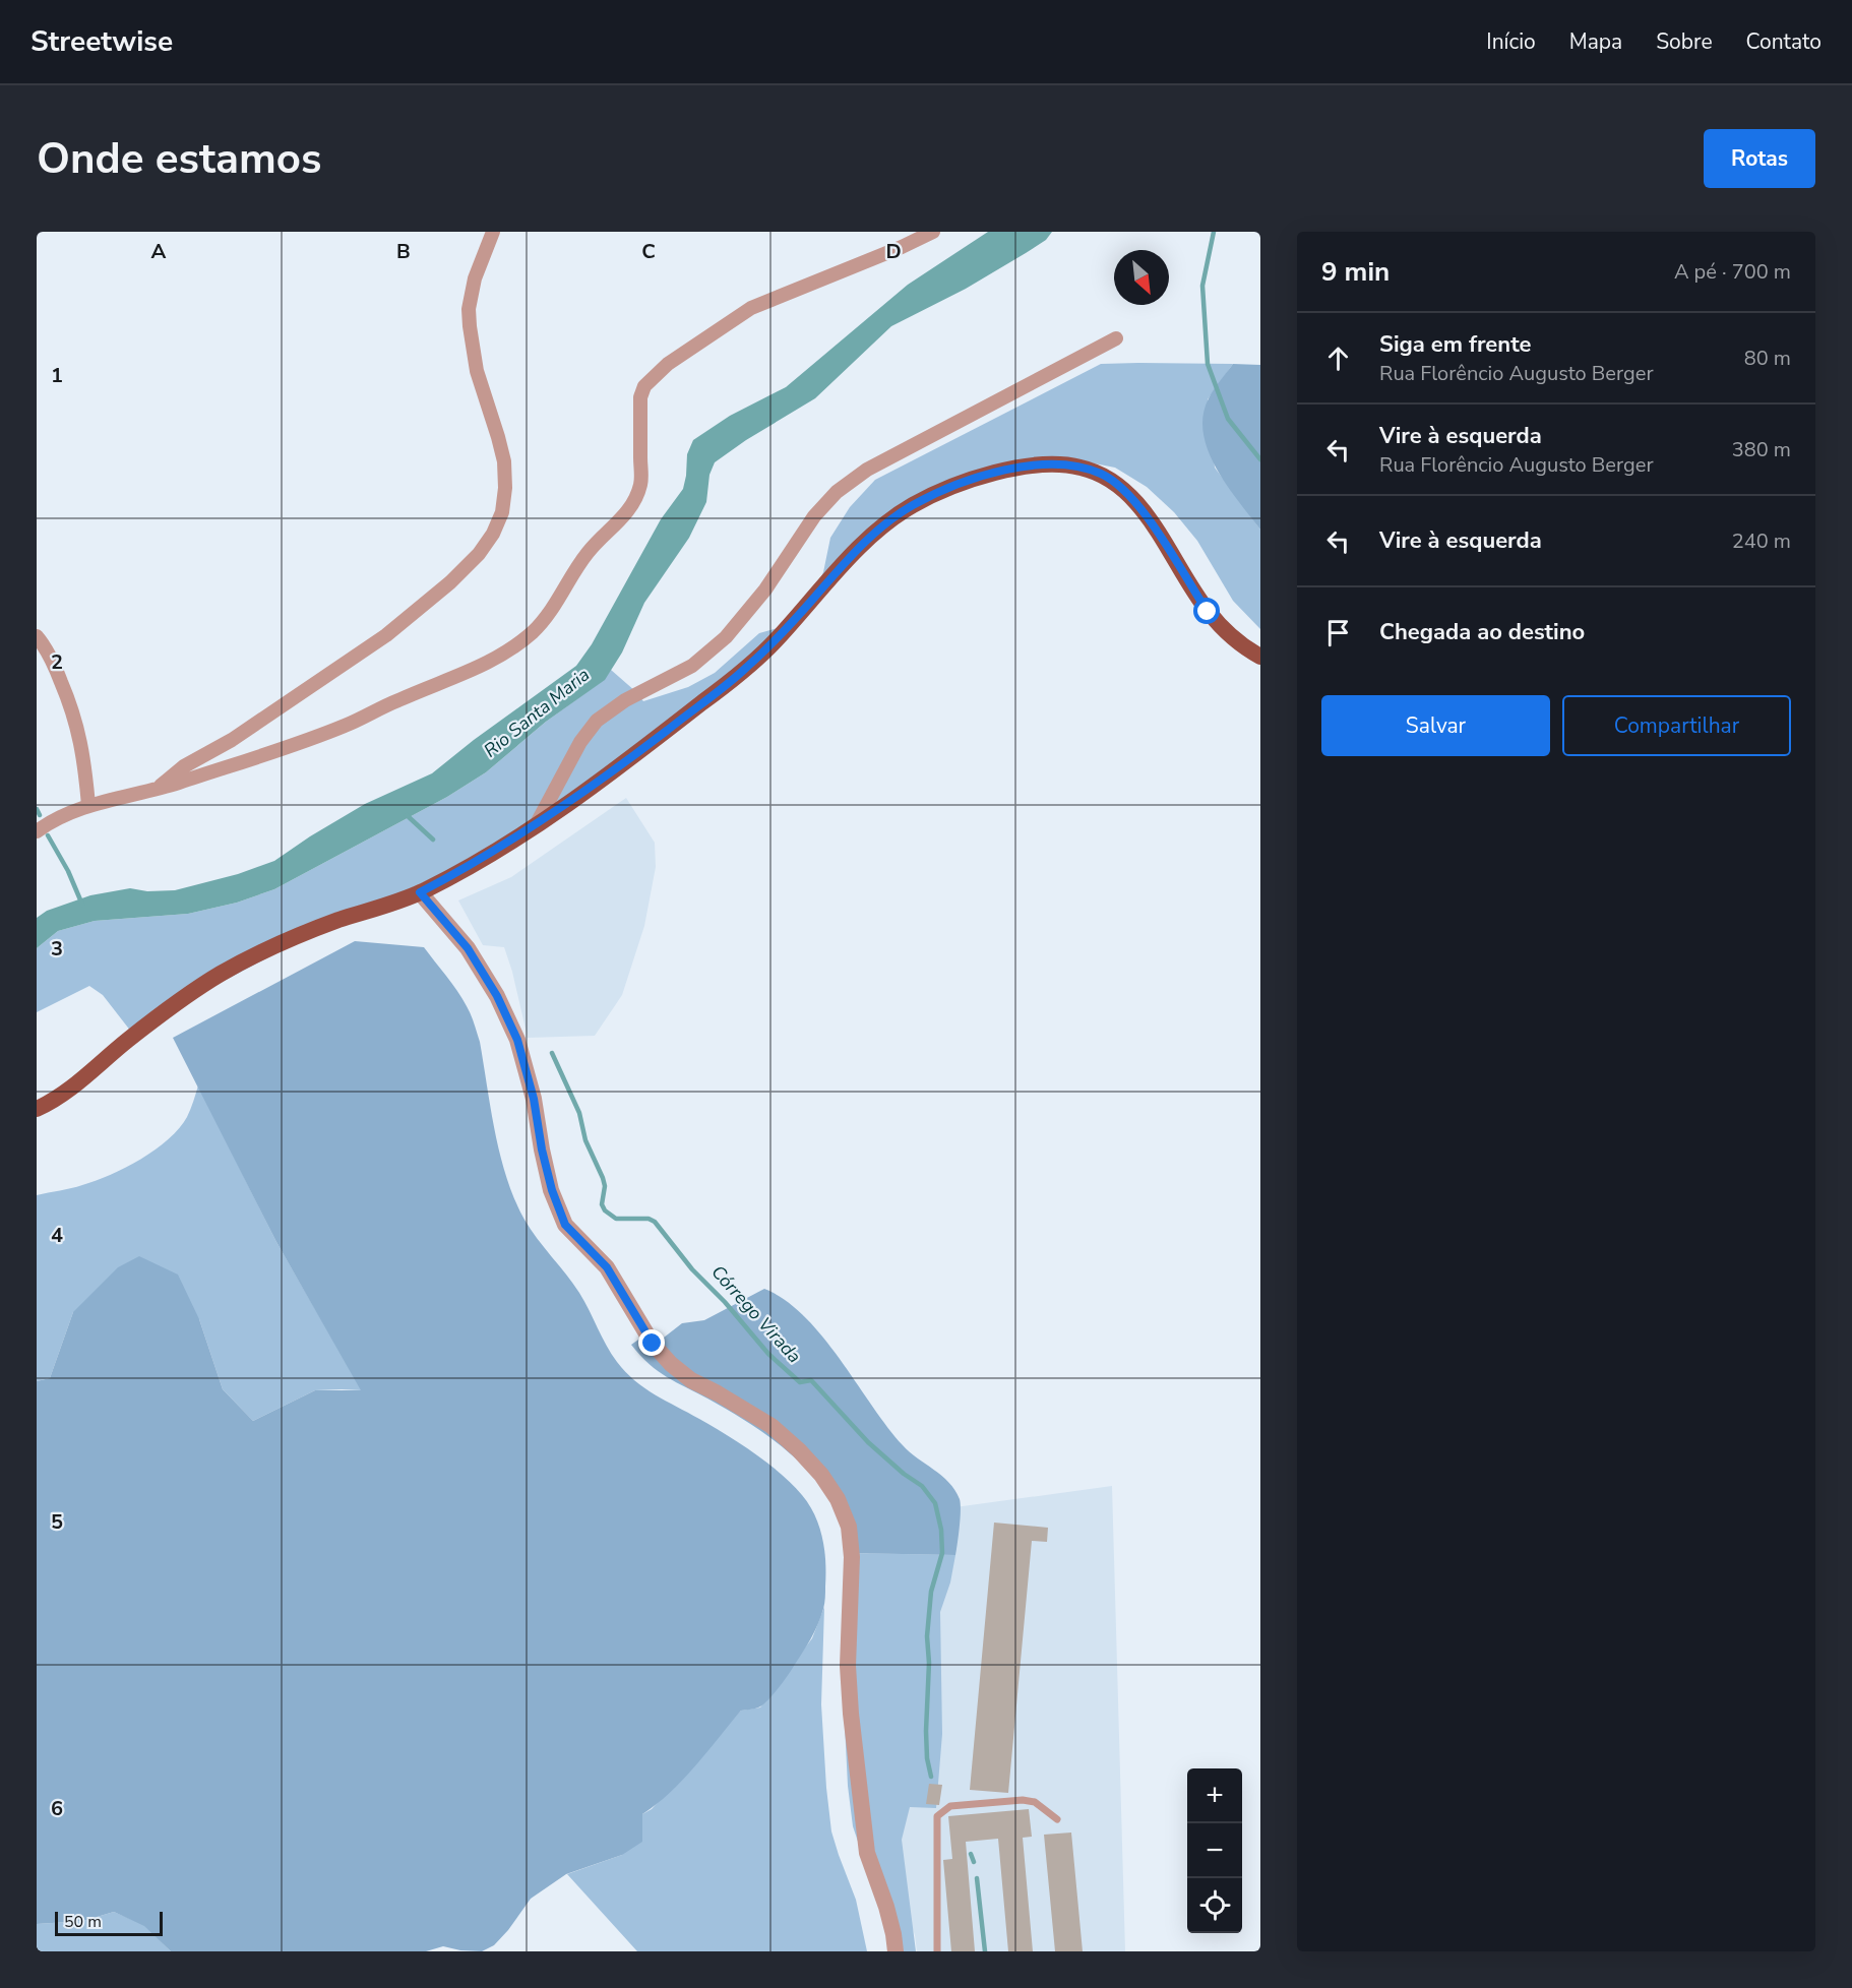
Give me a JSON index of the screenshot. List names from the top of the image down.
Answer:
{
  "water": ["Rio Santa Maria", "Córrego Virada"],
  "scale_bar": "50 m",
  "north": "bottom right",
  "page": {
    "header": "Streetwise",
    "nav": [
      "Início",
      "Mapa",
      "Sobre",
      "Contato"
    ],
    "buttons": [
      "Rotas",
      ["Salvar", "Compartilhar"]
    ],
    "title": "Onde estamos",
    "heading": ["9 min", "A pé · 700 m"],
    "list": [
      ["Siga em frente", "Rua Florêncio Augusto Berger", "80 m"],
      ["Vire à esquerda", "Rua Florêncio Augusto Berger", "380 m"],
      ["Vire à esquerda", "240 m"],
      "Chegada ao destino"
    ],
    "map_buttons": ["+", "−"],
    "scale": "50 m"
  },
  "grid": {
    "columns": [
      "A",
      "B",
      "C",
      "D"
    ],
    "rows": [
      "1",
      "2",
      "3",
      "4",
      "5",
      "6"
    ]
  }
}
